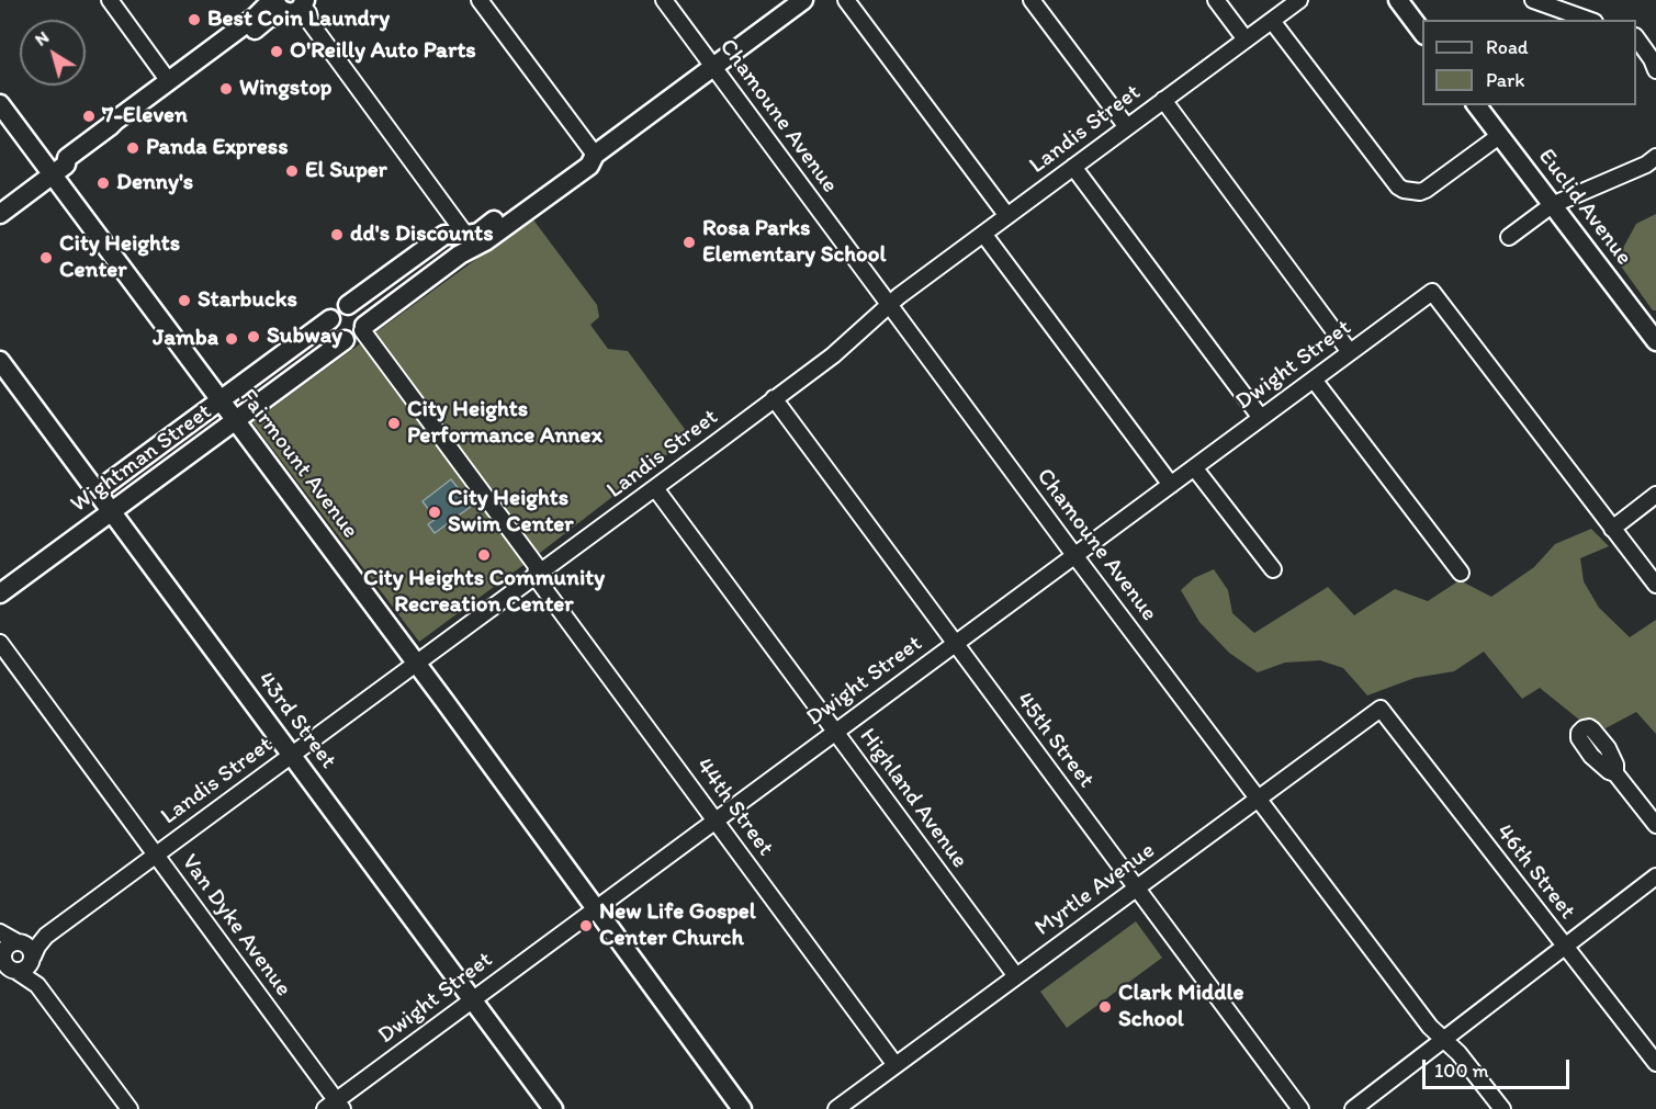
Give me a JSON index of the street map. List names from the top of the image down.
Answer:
{
  "streets": {
    "main road": [
      "Euclid Avenue",
      "Wightman Street",
      "Fairmount Avenue",
      "43rd Street"
    ],
    "street": [
      "Chamoune Avenue",
      "Landis Street",
      "Dwight Street",
      "45th Street",
      "Highland Avenue",
      "44th Street",
      "46th Street",
      "Myrtle Avenue",
      "Van Dyke Avenue"
    ]
  },
  "crossings": [
    ["Chamoune Avenue", "Landis Street"],
    ["Chamoune Avenue", "Dwight Street"],
    ["Chamoune Avenue", "Wightman Street"],
    ["Chamoune Avenue", "Myrtle Avenue"],
    ["Landis Street", "Fairmount Avenue"],
    ["Landis Street", "43rd Street"],
    ["Landis Street", "45th Street"],
    ["Landis Street", "Highland Avenue"],
    ["Landis Street", "44th Street"],
    ["Landis Street", "Van Dyke Avenue"],
    ["Dwight Street", "Fairmount Avenue"],
    ["Dwight Street", "43rd Street"],
    ["Dwight Street", "45th Street"],
    ["Dwight Street", "Highland Avenue"],
    ["Dwight Street", "44th Street"],
    ["Dwight Street", "Van Dyke Avenue"],
    ["Wightman Street", "Fairmount Avenue"],
    ["Wightman Street", "43rd Street"],
    ["Wightman Street", "44th Street"],
    ["45th Street", "Myrtle Avenue"],
    ["Highland Avenue", "Myrtle Avenue"],
    ["44th Street", "Myrtle Avenue"],
    ["46th Street", "Myrtle Avenue"]
  ],
  "places": [
    "Best Coin Laundry",
    "O'Reilly Auto Parts",
    "Wingstop",
    "7-Eleven",
    "Panda Express",
    "El Super",
    "Denny's",
    "dd's Discounts",
    "Rosa Parks Elementary School",
    "City Heights Center",
    "Starbucks",
    "Subway",
    "Jamba",
    "City Heights Performance Annex",
    "City Heights Swim Center",
    "City Heights Community Recreation Center",
    "New Life Gospel Center Church",
    "Clark Middle School"
  ],
  "legend": ["Road", "Park"],
  "scale_bar": "100 m",
  "north": "top left"
}
